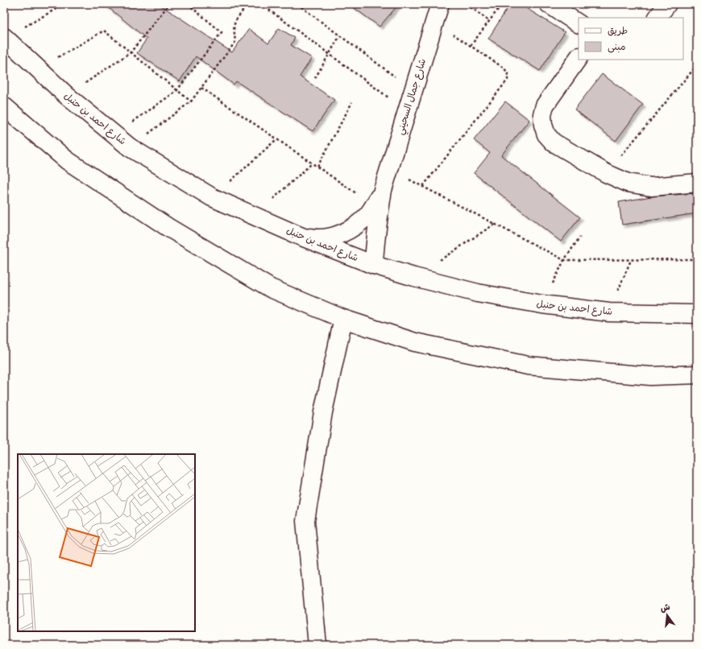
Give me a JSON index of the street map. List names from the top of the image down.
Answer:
{
  "streets": {
    "street": ["شارع جمال السحيني", "شارع احمد بن حنبل"]
  },
  "legend": ["طريق", "مبنى"],
  "north": "top"
}
